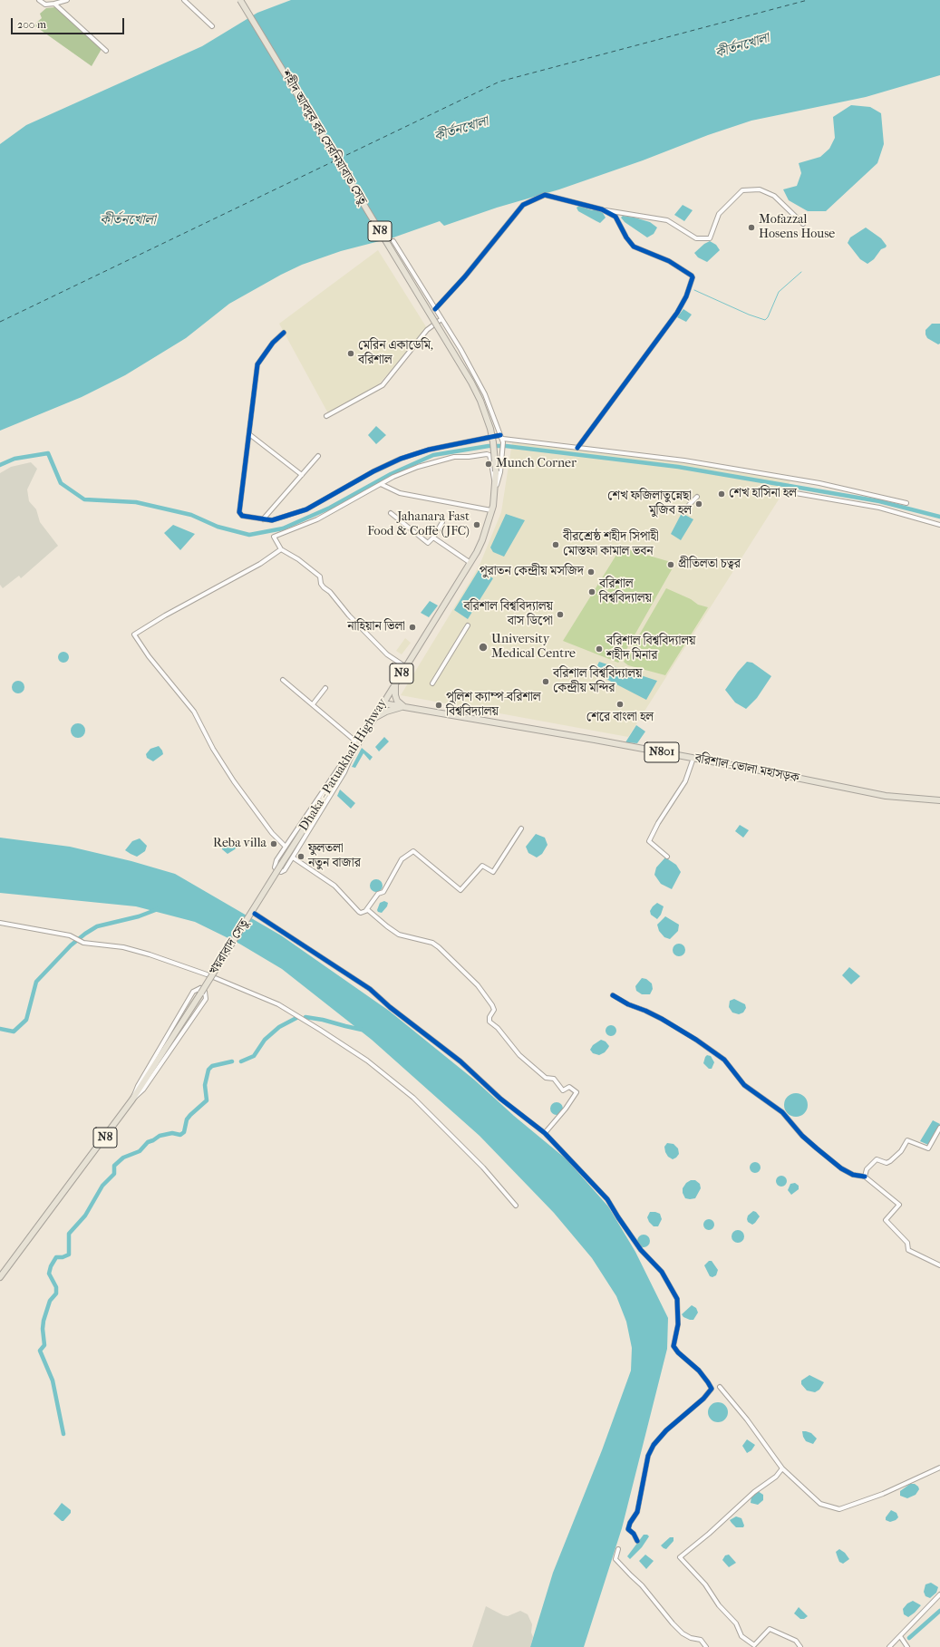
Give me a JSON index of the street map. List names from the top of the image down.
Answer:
{
  "streets": {
    "highway": [
      "শহীদ আবদুর রব সেরনিয়াবাত সেতু",
      "N8",
      "N801",
      "Dhaka - Patuakhali Highway",
      "বরিশাল-ভোলা মহাসড়ক",
      "খয়রাবাদ সেতু"
    ]
  },
  "crossings": [
    ["শহীদ আবদুর রব সেরনিয়াবাত সেতু", "Dhaka - Patuakhali Highway"],
    ["N8", "খয়রাবাদ সেতু"],
    ["Dhaka - Patuakhali Highway", "বরিশাল-ভোলা মহাসড়ক"],
    ["Dhaka - Patuakhali Highway", "খয়রাবাদ সেতু"]
  ],
  "water": ["কীর্তনখোলা"],
  "places": [
    "Mofazzal Hosens House",
    "মেরিন একাডেমি, বরিশাল",
    "Munch Corner",
    "শেখ হাসিনা হল",
    "শেখ ফজিলাতুন্নেছা মুজিব হল",
    "Jahanara Fast Food & Coffe (JFC)",
    "বীরশ্রেষ্ঠ শহীদ সিপাহী মোস্তফা কামাল ভবন",
    "প্রীতিলতা চত্বর",
    "পুরাতন কেন্দ্রীয় মসজিদ",
    "বরিশাল বিশ্ববিদ্যালয়",
    "বরিশাল বিশ্ববিদ্যালয় বাস ডিপো",
    "নাহিয়ান ভিলা",
    "University Medical Centre",
    "বরিশাল বিশ্ববিদ্যালয় শহীদ মিনার",
    "বরিশাল বিশ্ববিদ্যালয় কেন্দ্রীয় মন্দির",
    "শেরে বাংলা হল",
    "পুলিশ ক্যাম্প-বরিশাল বিশ্ববিদ্যালয়",
    "Reba villa",
    "ফুলতলা নতুন বাজার"
  ],
  "scale_bar": "200 m"
}
